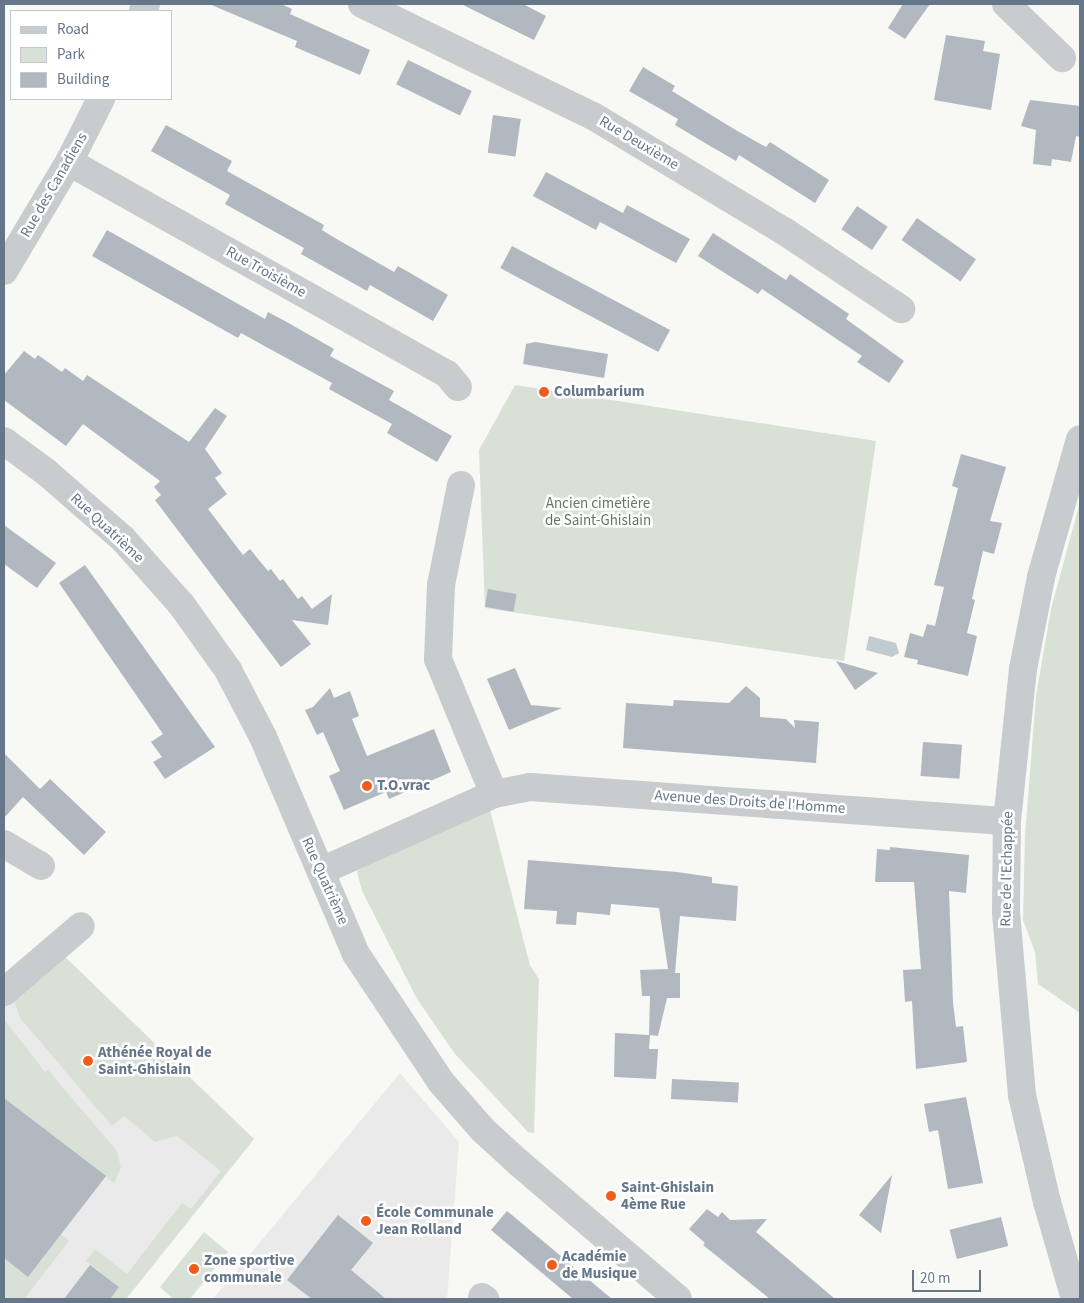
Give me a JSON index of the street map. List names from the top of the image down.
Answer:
{
  "streets": {
    "street": [
      "Rue Deuxième",
      "Rue des Canadiens",
      "Rue Troisième",
      "Rue Quatrième",
      "Avenue des Droits de l'Homme",
      "Rue de l'Echappée"
    ]
  },
  "crossings": [
    ["Rue des Canadiens", "Rue Troisième"],
    ["Rue Quatrième", "Avenue des Droits de l'Homme"],
    ["Avenue des Droits de l'Homme", "Rue de l'Echappée"]
  ],
  "parks": ["Ancien cimetière de Saint-Ghislain"],
  "places": [
    "Columbarium",
    "T.O.vrac",
    "Athénée Royal de Saint-Ghislain",
    "Saint-Ghislain 4ème Rue",
    "École Communale Jean Rolland",
    "Académie de Musique",
    "Zone sportive communale"
  ],
  "legend": ["Road", "Park", "Building"],
  "scale_bar": "20 m"
}
